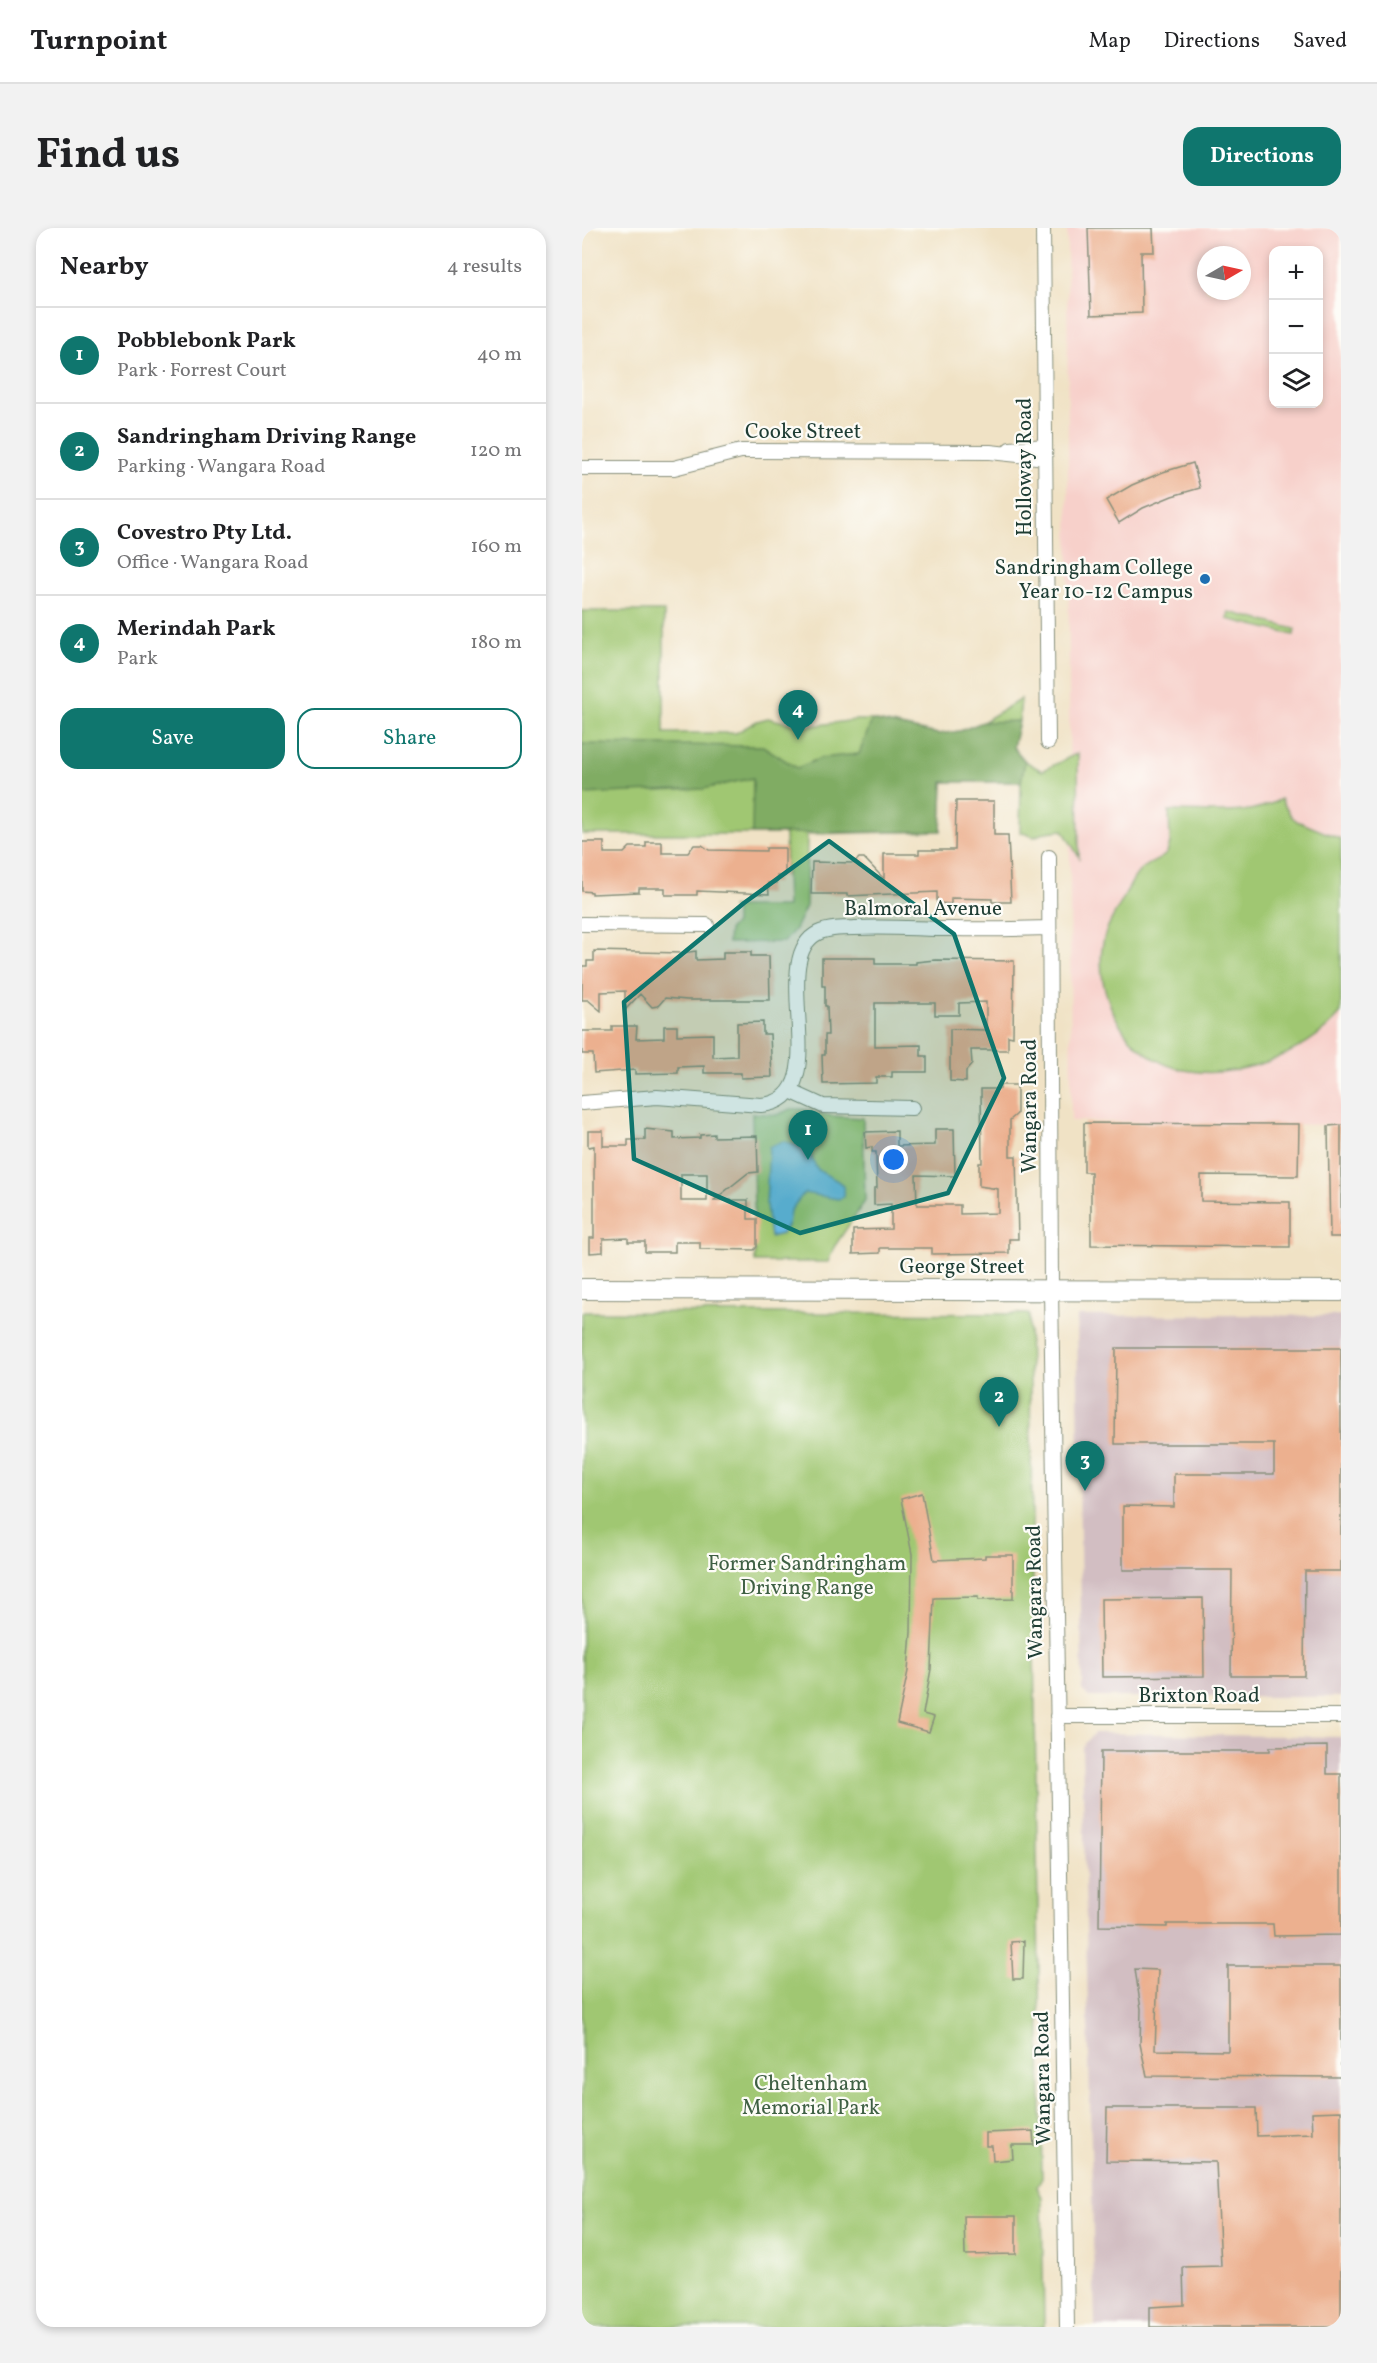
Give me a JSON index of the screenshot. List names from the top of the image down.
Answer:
{
  "streets": {
    "street": [
      "Cooke Street",
      "Holloway Road",
      "Balmoral Avenue",
      "Wangara Road",
      "George Street",
      "Brixton Road"
    ]
  },
  "crossings": [
    ["Cooke Street", "Holloway Road"],
    ["Balmoral Avenue", "Wangara Road"],
    ["Wangara Road", "George Street"],
    ["Wangara Road", "Brixton Road"]
  ],
  "parks": ["Former Sandringham Driving Range", "Cheltenham Memorial Park"],
  "places": ["Sandringham College Year 10-12 Campus"],
  "north": "right",
  "page": {
    "header": "Turnpoint",
    "nav": ["Map", "Directions", "Saved"],
    "title": "Find us",
    "buttons": [
      "Directions",
      ["Save", "Share"]
    ],
    "heading": ["Nearby", "4 results"],
    "map_buttons": ["+", "−"],
    "list": [
      {
        "mark": "1",
        "name": "Pobblebonk Park",
        "note": "Park · Forrest Court",
        "value": "40 m"
      },
      {
        "mark": "2",
        "name": "Sandringham Driving Range",
        "note": "Parking · Wangara Road",
        "value": "120 m"
      },
      {
        "mark": "3",
        "name": "Covestro Pty Ltd.",
        "note": "Office · Wangara Road",
        "value": "160 m"
      },
      {
        "mark": "4",
        "name": "Merindah Park",
        "note": "Park",
        "value": "180 m"
      }
    ],
    "pins": [
      "4",
      "1",
      "2",
      "3"
    ]
  }
}
